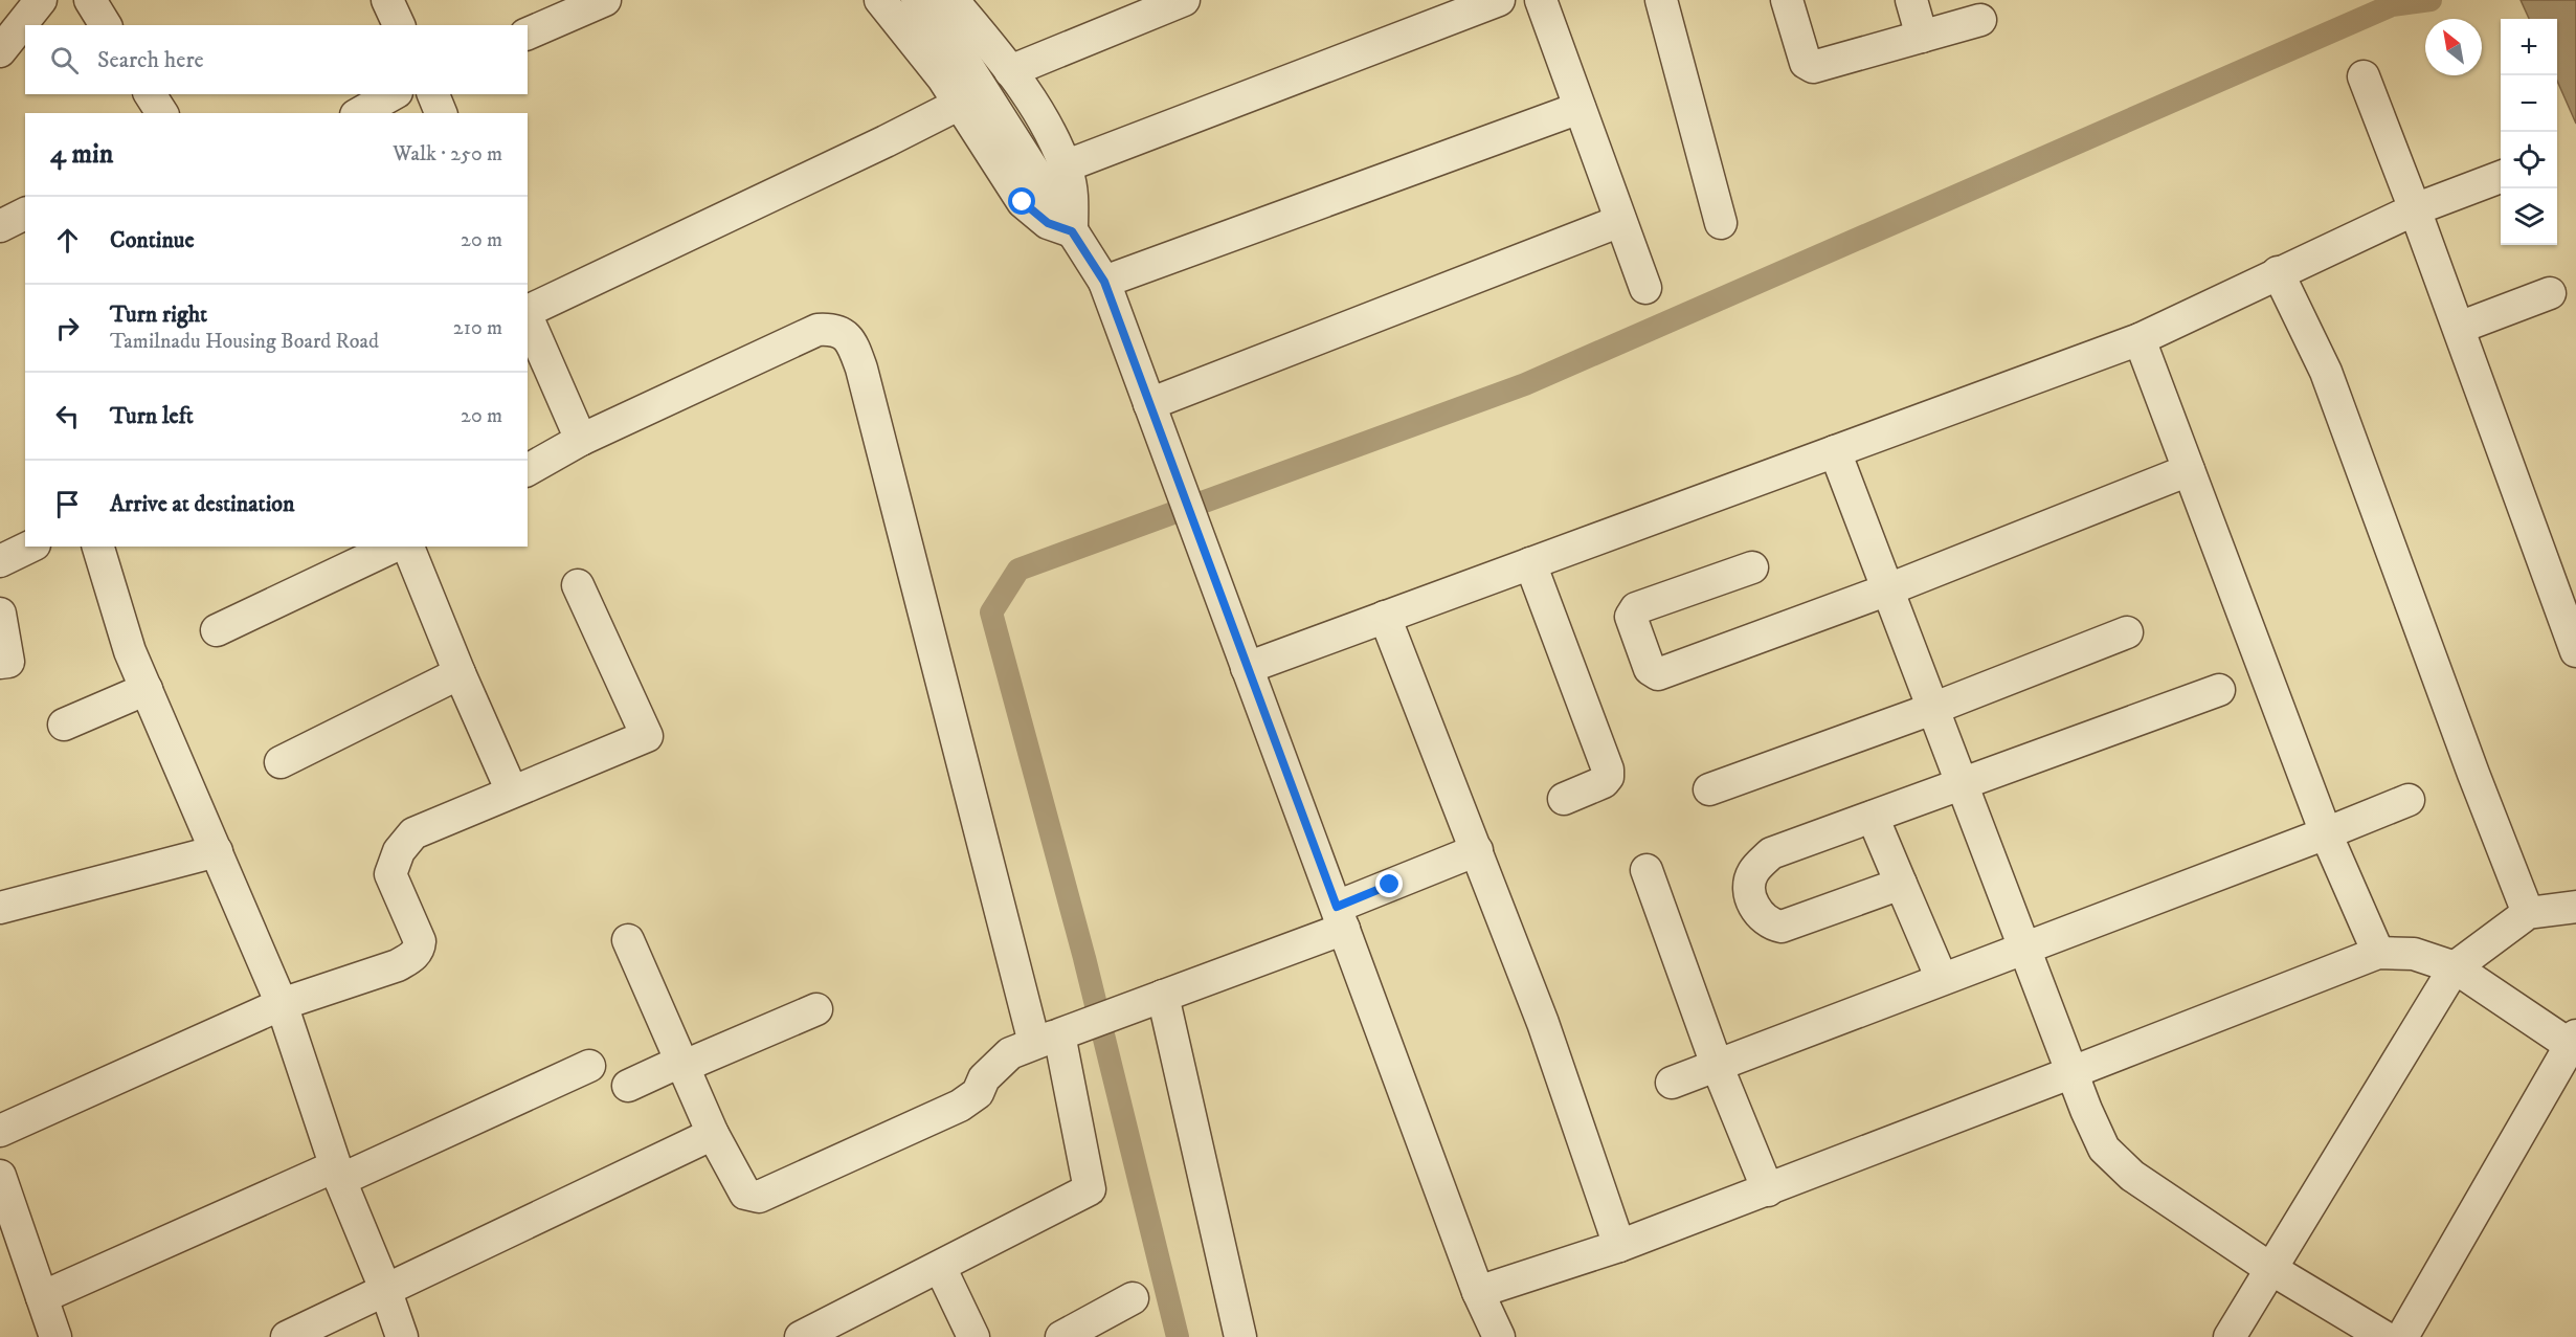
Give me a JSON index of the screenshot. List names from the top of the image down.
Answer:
{
  "north": "top left",
  "page": {
    "map_buttons": ["+", "−"],
    "search": "Search here",
    "heading": ["4 min", "Walk · 250 m"],
    "list": [
      ["Continue", "20 m"],
      ["Turn right", "Tamilnadu Housing Board Road", "210 m"],
      ["Turn left", "20 m"],
      "Arrive at destination"
    ]
  }
}
